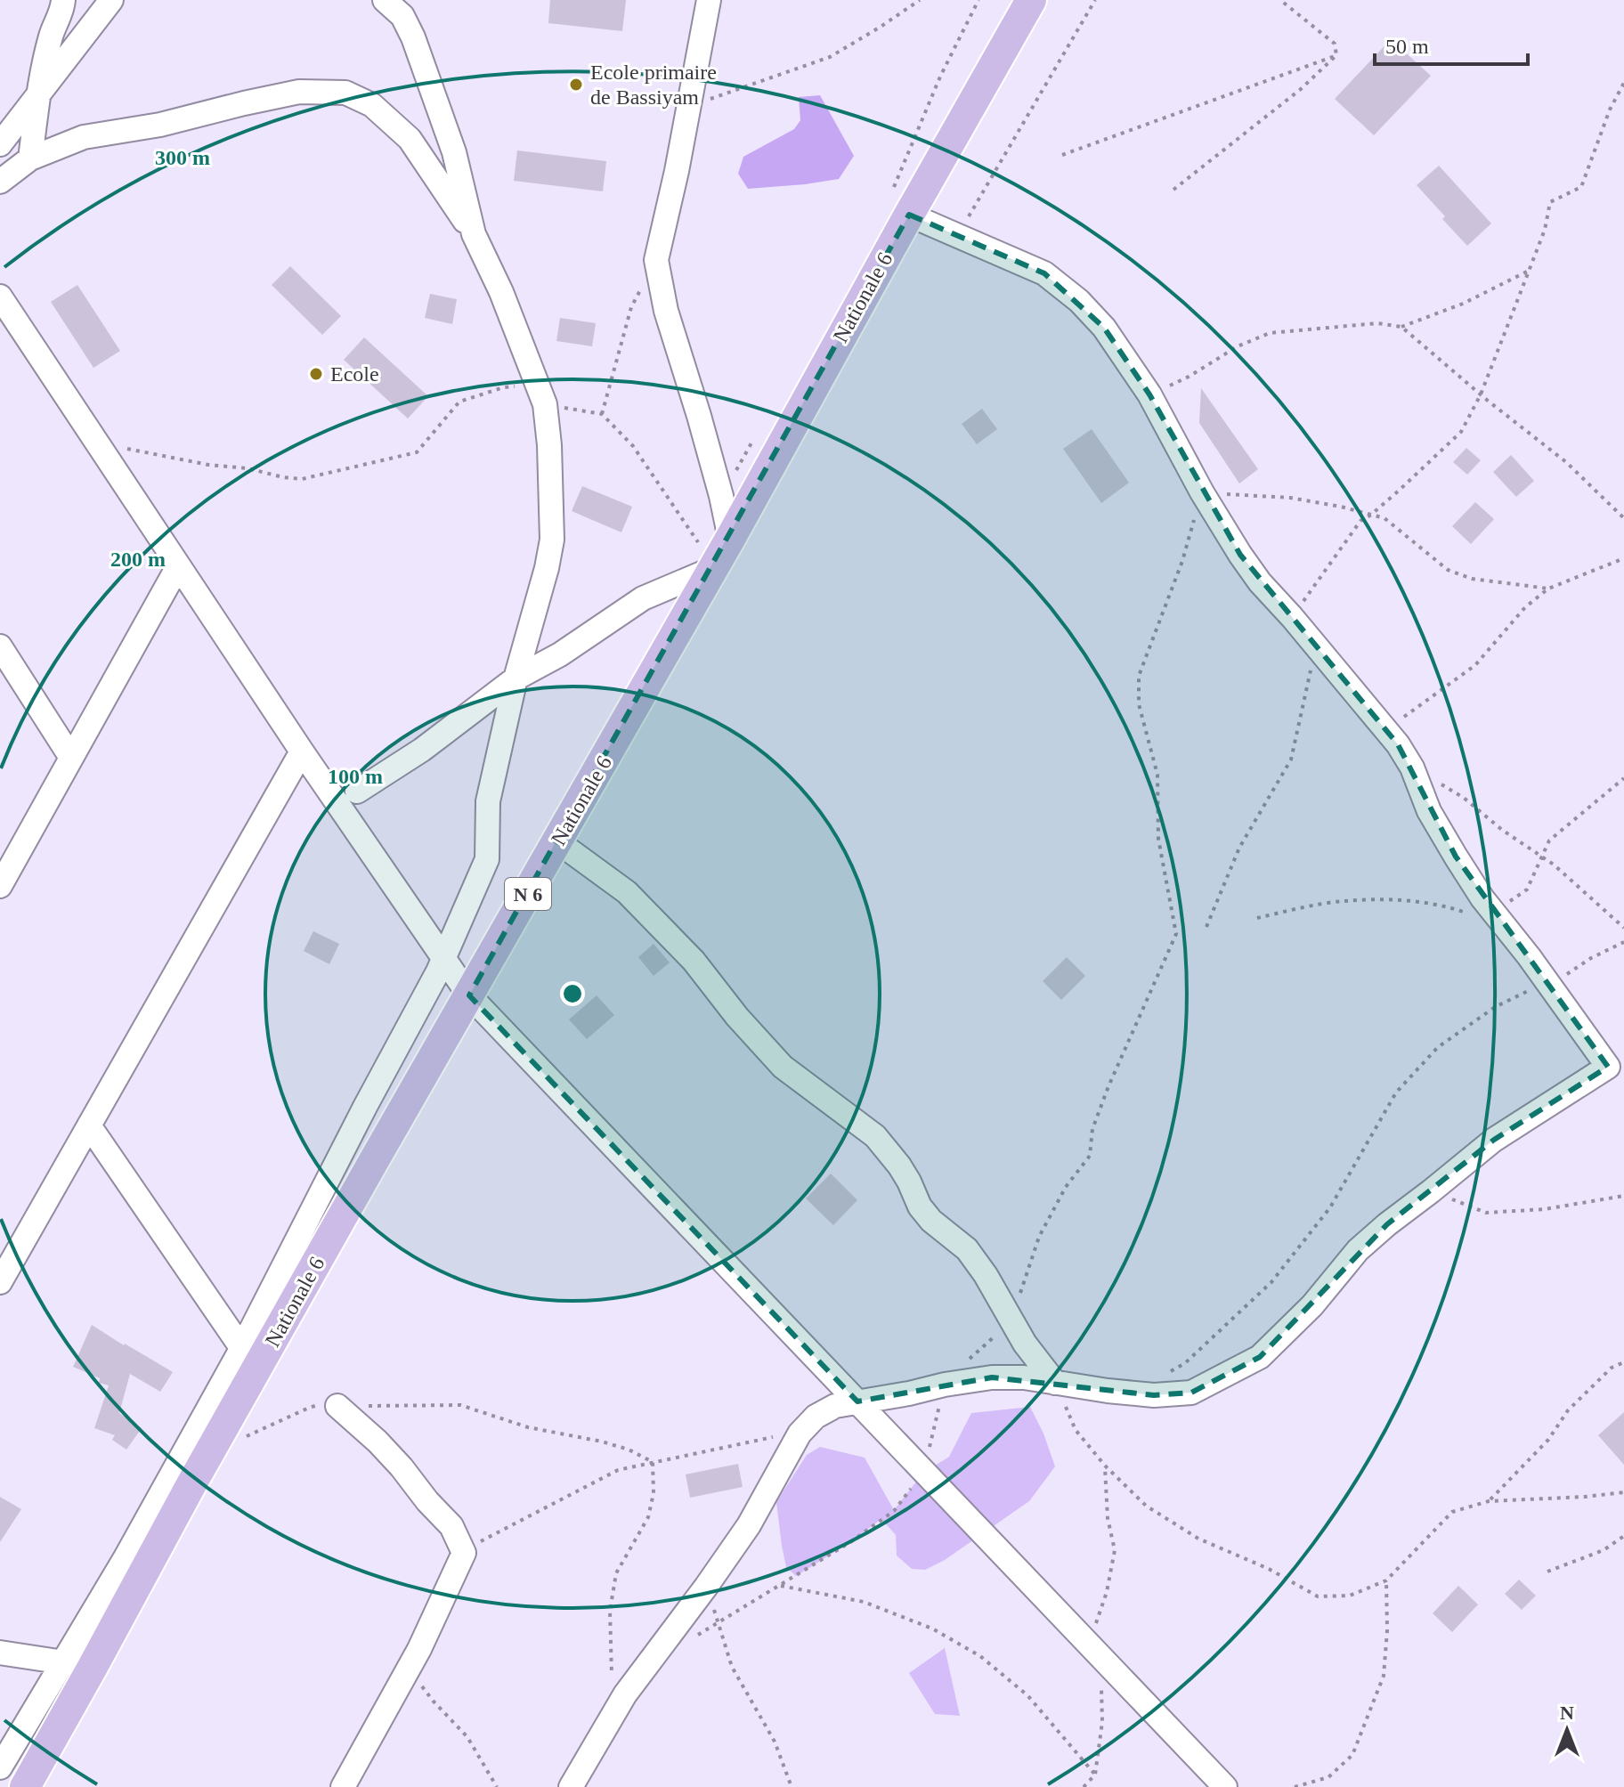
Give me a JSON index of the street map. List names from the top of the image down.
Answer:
{
  "streets": {
    "main road": ["Nationale 6", "N 6"]
  },
  "places": ["Ecole primaire de Bassiyam", "Ecole"],
  "scale_bar": "50 m",
  "north": "top",
  "rings": ["300 m", "200 m", "100 m"]
}
